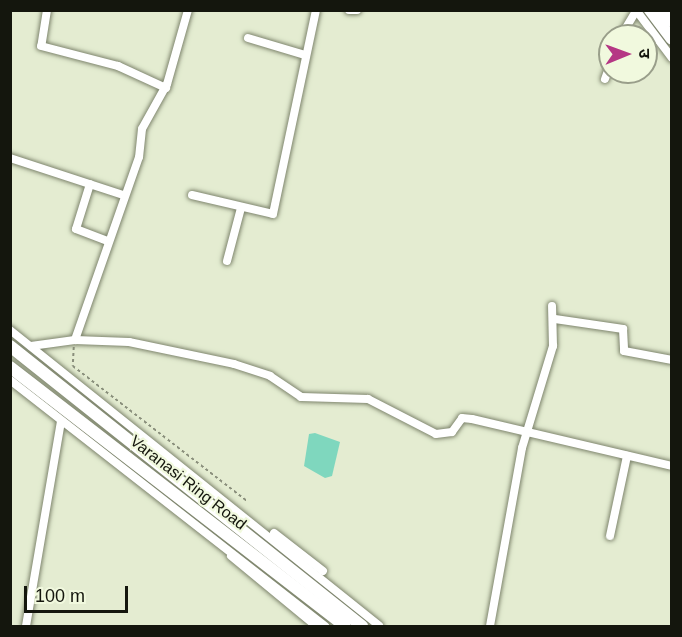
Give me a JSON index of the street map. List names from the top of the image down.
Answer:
{
  "streets": {
    "highway": ["Varanasi Ring Road"]
  },
  "scale_bar": "100 m",
  "north": "right"
}
